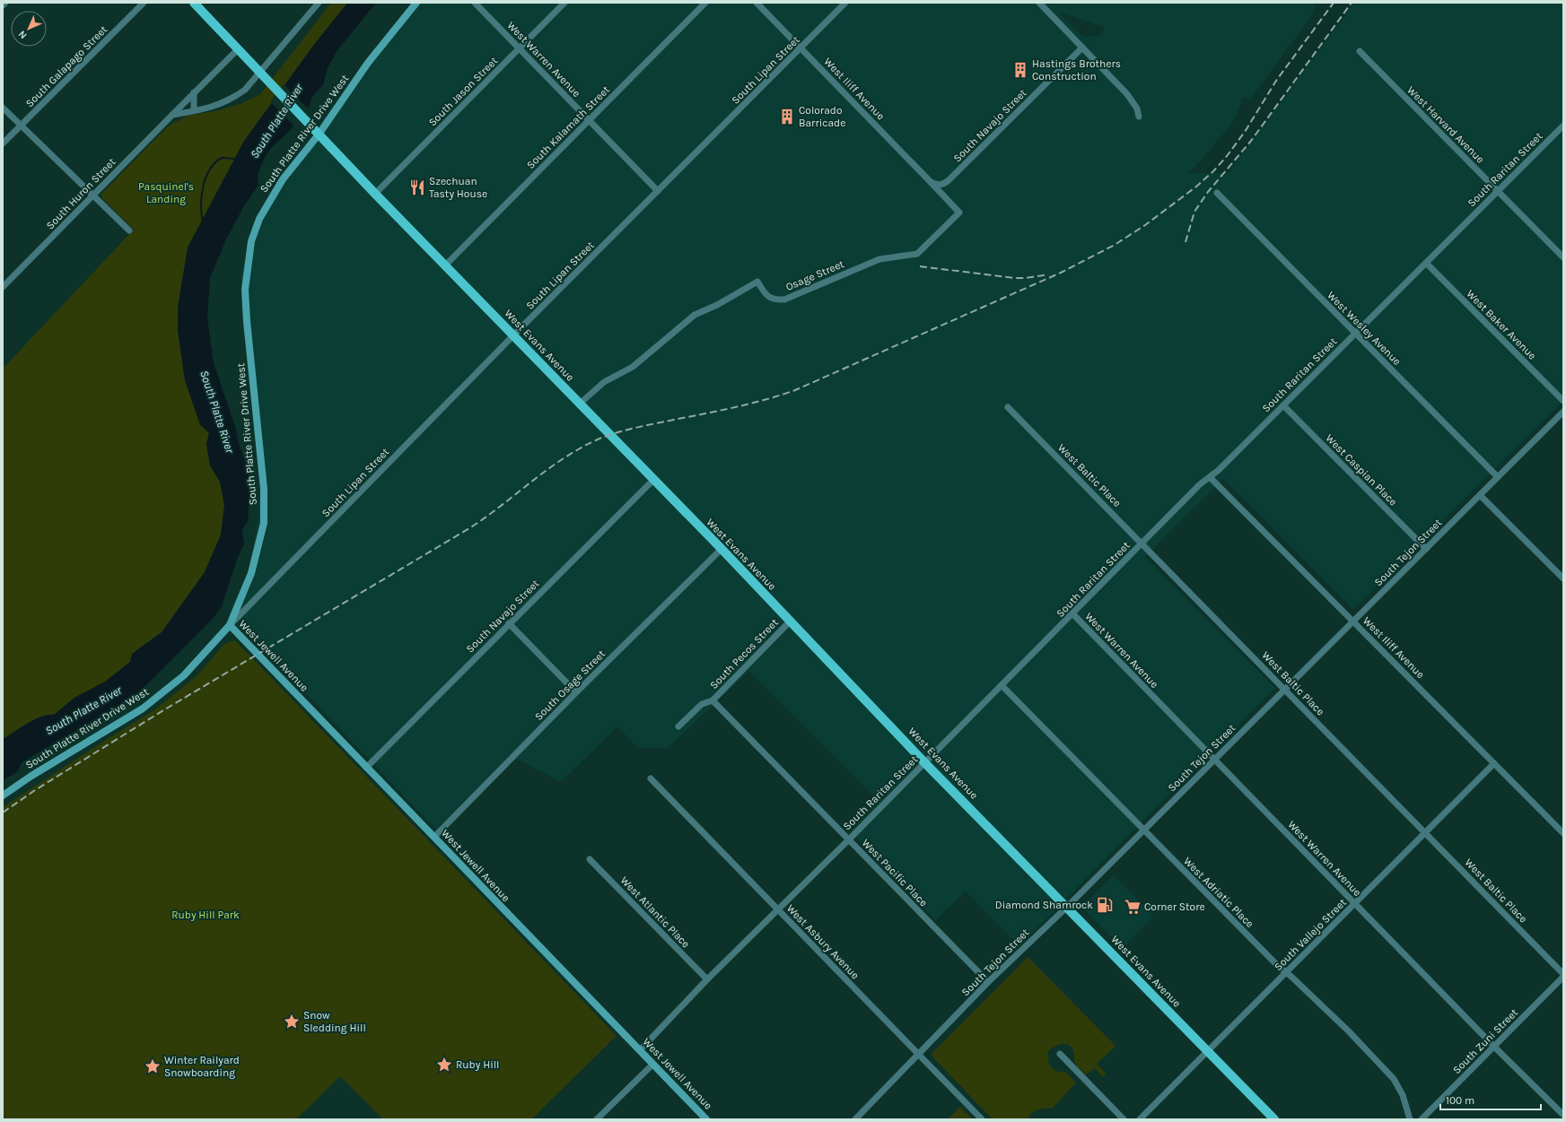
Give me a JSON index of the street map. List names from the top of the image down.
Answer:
{
  "streets": {
    "main road": ["West Evans Avenue"],
    "street": [
      "West Warren Avenue",
      "South Galapago Street",
      "South Lipan Street",
      "West Iliff Avenue",
      "South Jason Street",
      "West Harvard Avenue",
      "South Navajo Street",
      "South Kalamath Street",
      "South Platte River Drive West",
      "South Raritan Street",
      "South Huron Street",
      "Osage Street",
      "West Baker Avenue",
      "West Wesley Avenue",
      "West Caspian Place",
      "West Baltic Place",
      "South Tejon Street",
      "South Pecos Street",
      "West Jewell Avenue",
      "South Osage Street",
      "West Pacific Place",
      "West Adriatic Place",
      "West Atlantic Place",
      "South Vallejo Street",
      "West Asbury Avenue",
      "South Zuni Street"
    ]
  },
  "crossings": [
    ["West Warren Avenue", "South Lipan Street"],
    ["West Warren Avenue", "South Jason Street"],
    ["West Warren Avenue", "South Kalamath Street"],
    ["West Warren Avenue", "South Raritan Street"],
    ["West Warren Avenue", "South Tejon Street"],
    ["West Warren Avenue", "South Vallejo Street"],
    ["West Warren Avenue", "South Zuni Street"],
    ["South Lipan Street", "West Iliff Avenue"],
    ["South Lipan Street", "South Platte River Drive West"],
    ["South Lipan Street", "West Evans Avenue"],
    ["South Lipan Street", "West Jewell Avenue"],
    ["West Iliff Avenue", "South Navajo Street"],
    ["West Iliff Avenue", "South Raritan Street"],
    ["West Iliff Avenue", "Osage Street"],
    ["West Iliff Avenue", "South Tejon Street"],
    ["West Iliff Avenue", "South Vallejo Street"],
    ["South Jason Street", "West Evans Avenue"],
    ["West Harvard Avenue", "South Raritan Street"],
    ["South Navajo Street", "Osage Street"],
    ["South Navajo Street", "West Evans Avenue"],
    ["South Navajo Street", "West Jewell Avenue"],
    ["South Kalamath Street", "West Evans Avenue"],
    ["South Platte River Drive West", "West Evans Avenue"],
    ["South Platte River Drive West", "West Jewell Avenue"],
    ["South Raritan Street", "West Baker Avenue"],
    ["South Raritan Street", "West Wesley Avenue"],
    ["South Raritan Street", "West Evans Avenue"],
    ["South Raritan Street", "West Caspian Place"],
    ["South Raritan Street", "West Baltic Place"],
    ["South Raritan Street", "West Jewell Avenue"],
    ["South Raritan Street", "West Pacific Place"],
    ["South Raritan Street", "West Adriatic Place"],
    ["South Raritan Street", "West Atlantic Place"],
    ["South Raritan Street", "West Asbury Avenue"],
    ["South Huron Street", "West Evans Avenue"],
    ["Osage Street", "West Evans Avenue"],
    ["West Wesley Avenue", "South Tejon Street"],
    ["West Evans Avenue", "South Tejon Street"],
    ["West Evans Avenue", "South Pecos Street"],
    ["West Evans Avenue", "South Osage Street"],
    ["West Evans Avenue", "South Vallejo Street"],
    ["West Caspian Place", "South Tejon Street"],
    ["West Baltic Place", "South Tejon Street"],
    ["West Baltic Place", "South Vallejo Street"],
    ["South Tejon Street", "West Pacific Place"],
    ["South Tejon Street", "West Adriatic Place"],
    ["South Tejon Street", "West Asbury Avenue"],
    ["South Pecos Street", "West Pacific Place"],
    ["West Jewell Avenue", "South Osage Street"],
    ["West Adriatic Place", "South Vallejo Street"]
  ],
  "water": ["South Platte River"],
  "parks": ["Pasquinel's Landing", "Ruby Hill Park"],
  "places": {
    "building": ["Hastings Brothers Construction", "Colorado Barricade"],
    "restaurant": ["Szechuan Tasty House"],
    "fuel station": ["Diamond Shamrock"],
    "supermarket": ["Corner Store"],
    "place": ["Snow Sledding Hill", "Ruby Hill", "Winter Railyard Snowboarding"]
  },
  "scale_bar": "100 m",
  "north": "bottom left"
}
